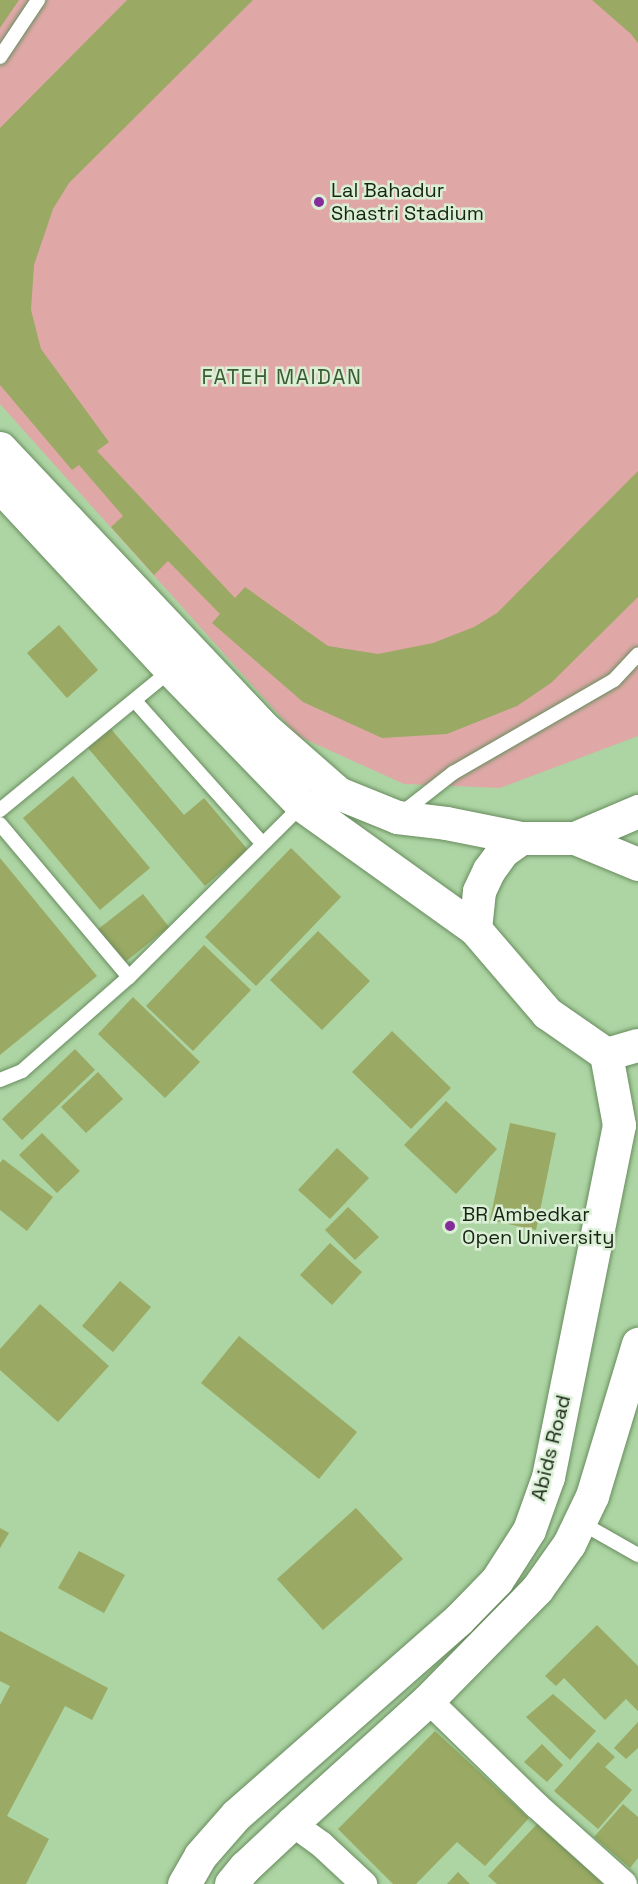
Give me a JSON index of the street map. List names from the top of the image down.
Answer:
{
  "streets": {
    "main road": ["Abids Road"]
  },
  "districts": ["FATEH MAIDAN"],
  "places": ["Lal Bahadur Shastri Stadium", "BR Ambedkar Open University"]
}
